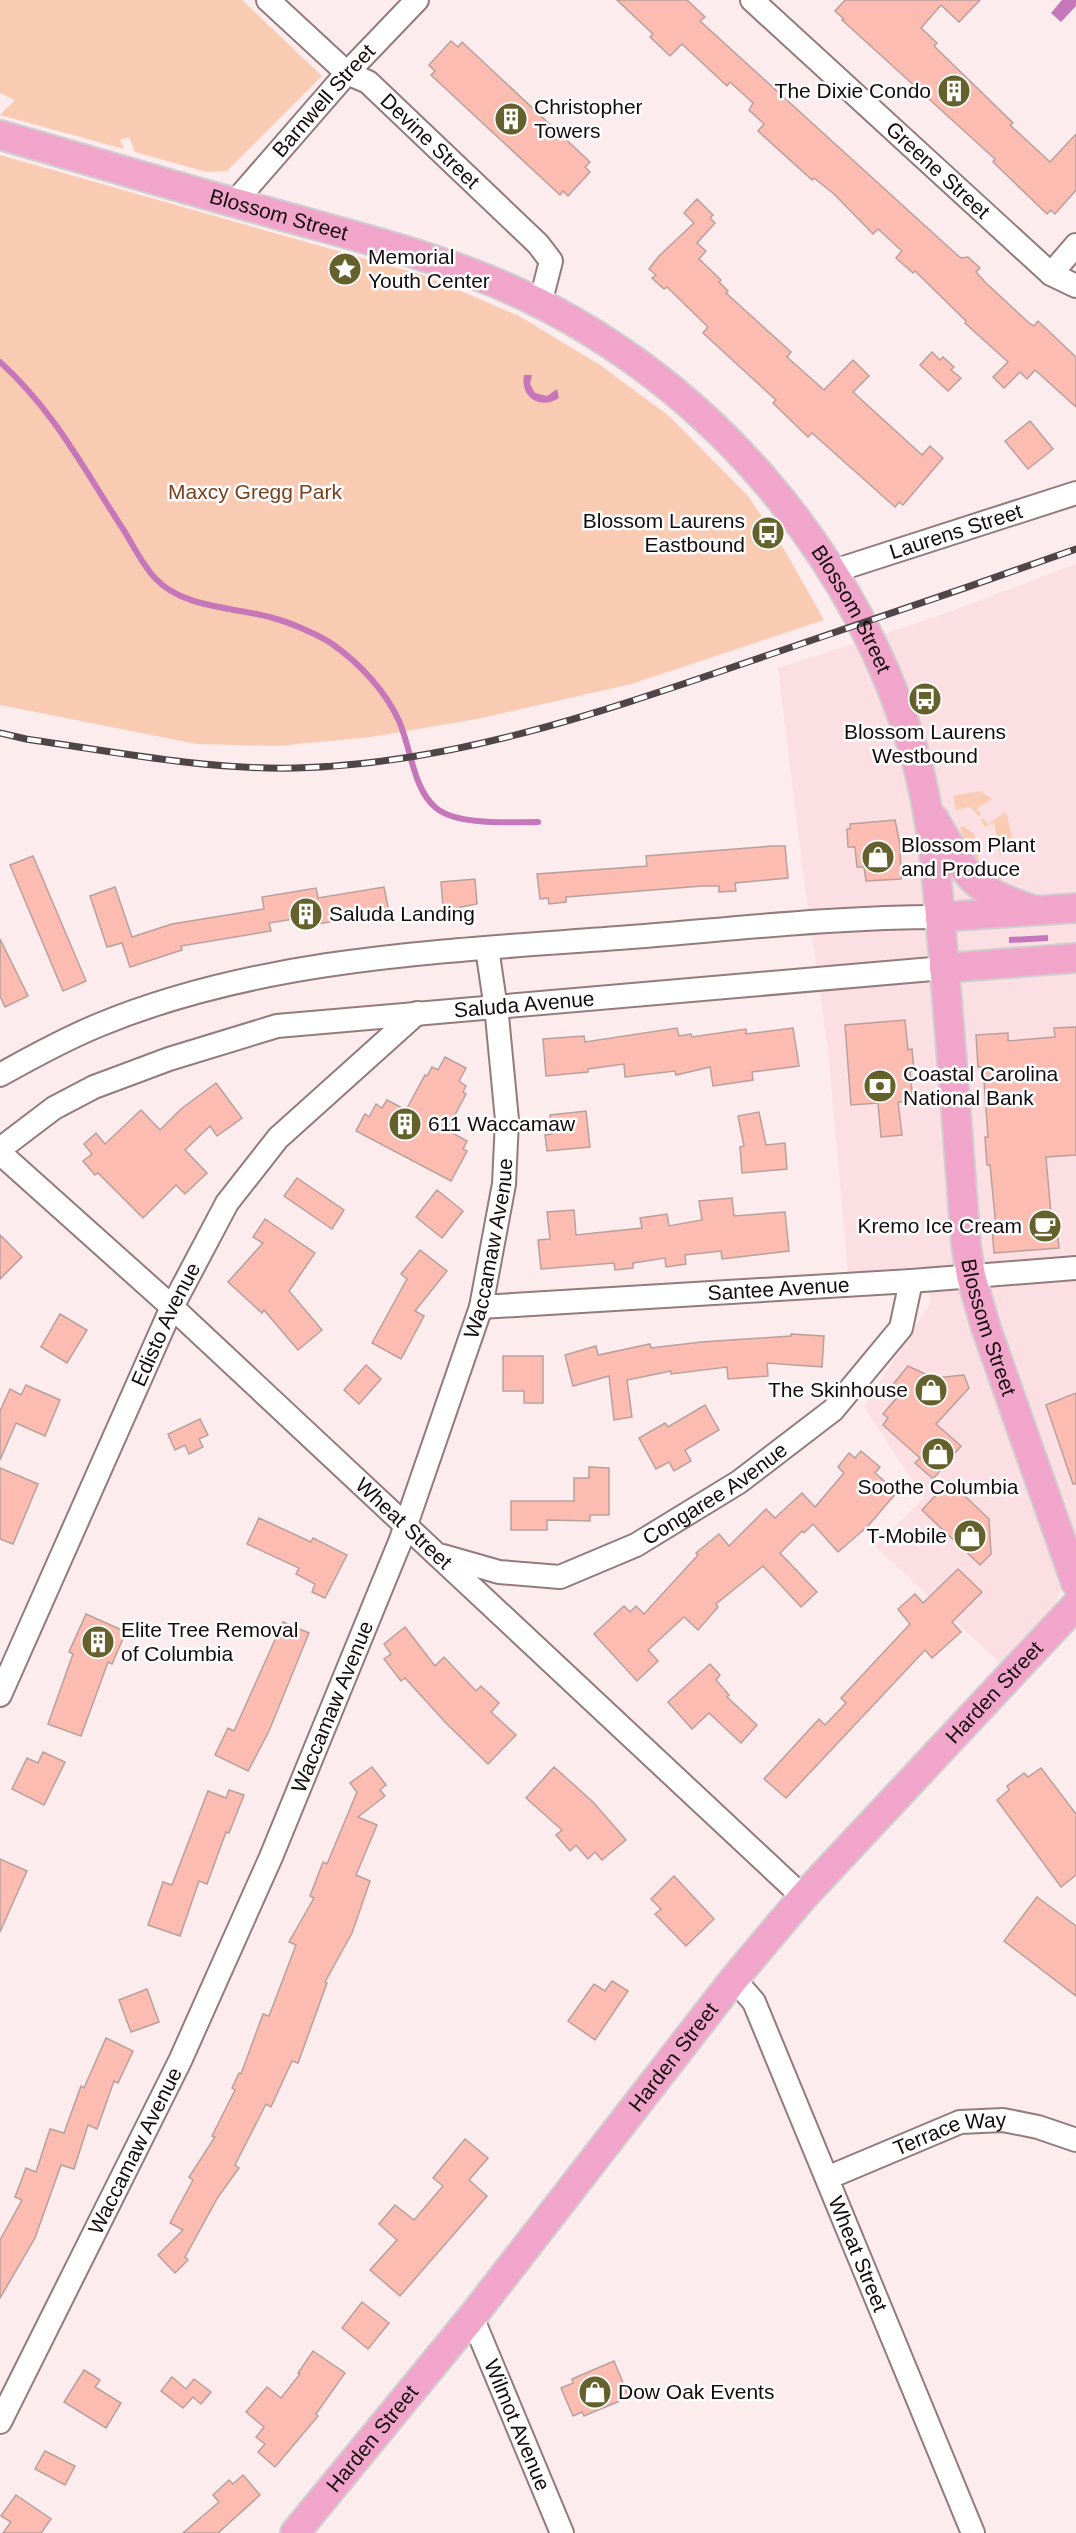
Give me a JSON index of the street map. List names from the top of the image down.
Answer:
{
  "streets": {
    "main road": ["Blossom Street", "Saluda Avenue", "Harden Street"],
    "street": [
      "Barnwell Street",
      "Devine Street",
      "Greene Street",
      "Laurens Street",
      "Waccamaw Avenue",
      "Santee Avenue",
      "Edisto Avenue",
      "Congaree Avenue",
      "Wheat Street",
      "Terrace Way",
      "Wilmot Avenue"
    ]
  },
  "crossings": [
    ["Barnwell Street", "Devine Street"],
    ["Barnwell Street", "Blossom Street"],
    ["Devine Street", "Blossom Street"],
    ["Blossom Street", "Laurens Street"],
    ["Blossom Street", "Saluda Avenue"],
    ["Blossom Street", "Santee Avenue"],
    ["Saluda Avenue", "Waccamaw Avenue"],
    ["Saluda Avenue", "Edisto Avenue"],
    ["Saluda Avenue", "Wheat Street"],
    ["Waccamaw Avenue", "Santee Avenue"],
    ["Waccamaw Avenue", "Wheat Street"],
    ["Santee Avenue", "Congaree Avenue"],
    ["Edisto Avenue", "Wheat Street"],
    ["Congaree Avenue", "Wheat Street"],
    ["Wheat Street", "Harden Street"],
    ["Wheat Street", "Terrace Way"],
    ["Harden Street", "Wilmot Avenue"]
  ],
  "parks": ["Maxcy Gregg Park"],
  "places": {
    "building": [
      "The Dixie Condo",
      "Christopher Towers",
      "Saluda Landing",
      "611 Waccamaw",
      "Elite Tree Removal of Columbia"
    ],
    "place": ["Memorial Youth Center"],
    "bus stop": ["Blossom Laurens Eastbound", "Blossom Laurens Westbound"],
    "shop": [
      "Blossom Plant and Produce",
      "The Skinhouse",
      "Soothe Columbia",
      "T-Mobile",
      "Dow Oak Events"
    ],
    "bank": ["Coastal Carolina National Bank"],
    "cafe": ["Kremo Ice Cream"]
  }
}
